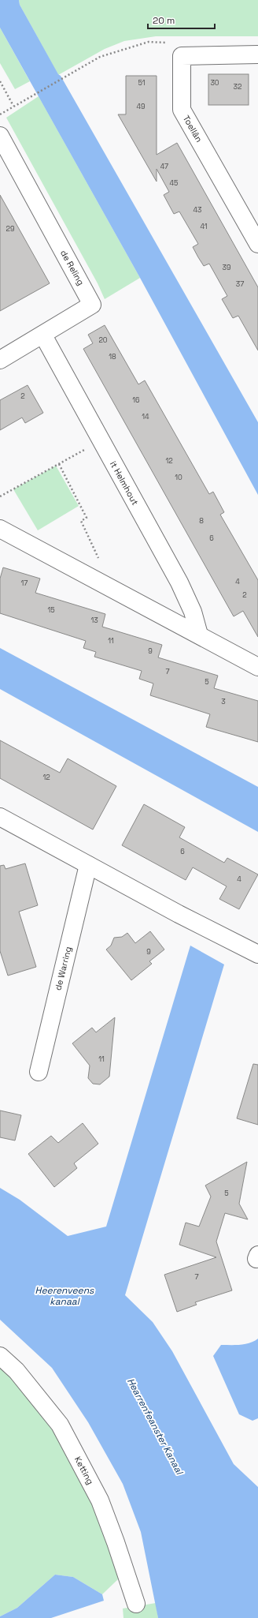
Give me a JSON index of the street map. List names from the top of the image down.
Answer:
{
  "streets": {
    "street": [
      "Toellân",
      "de Reling",
      "it Helmhout",
      "de Warring",
      "Ketting"
    ]
  },
  "crossings": [
    ["de Reling", "it Helmhout"]
  ],
  "water": ["Heerenveens kanaal", "Hearrenfeanster Kanaal"],
  "house_numbers": [
    "51",
    "30",
    "32",
    "49",
    "47",
    "45",
    "43",
    "41",
    "29",
    "39",
    "37",
    "20",
    "18",
    "2",
    "16",
    "14",
    "12",
    "10",
    "8",
    "6",
    "4",
    "17",
    "2",
    "15",
    "13",
    "11",
    "9",
    "7",
    "5",
    "3",
    "12",
    "6",
    "4",
    "9",
    "11",
    "5",
    "7"
  ],
  "scale_bar": "20 m"
}
